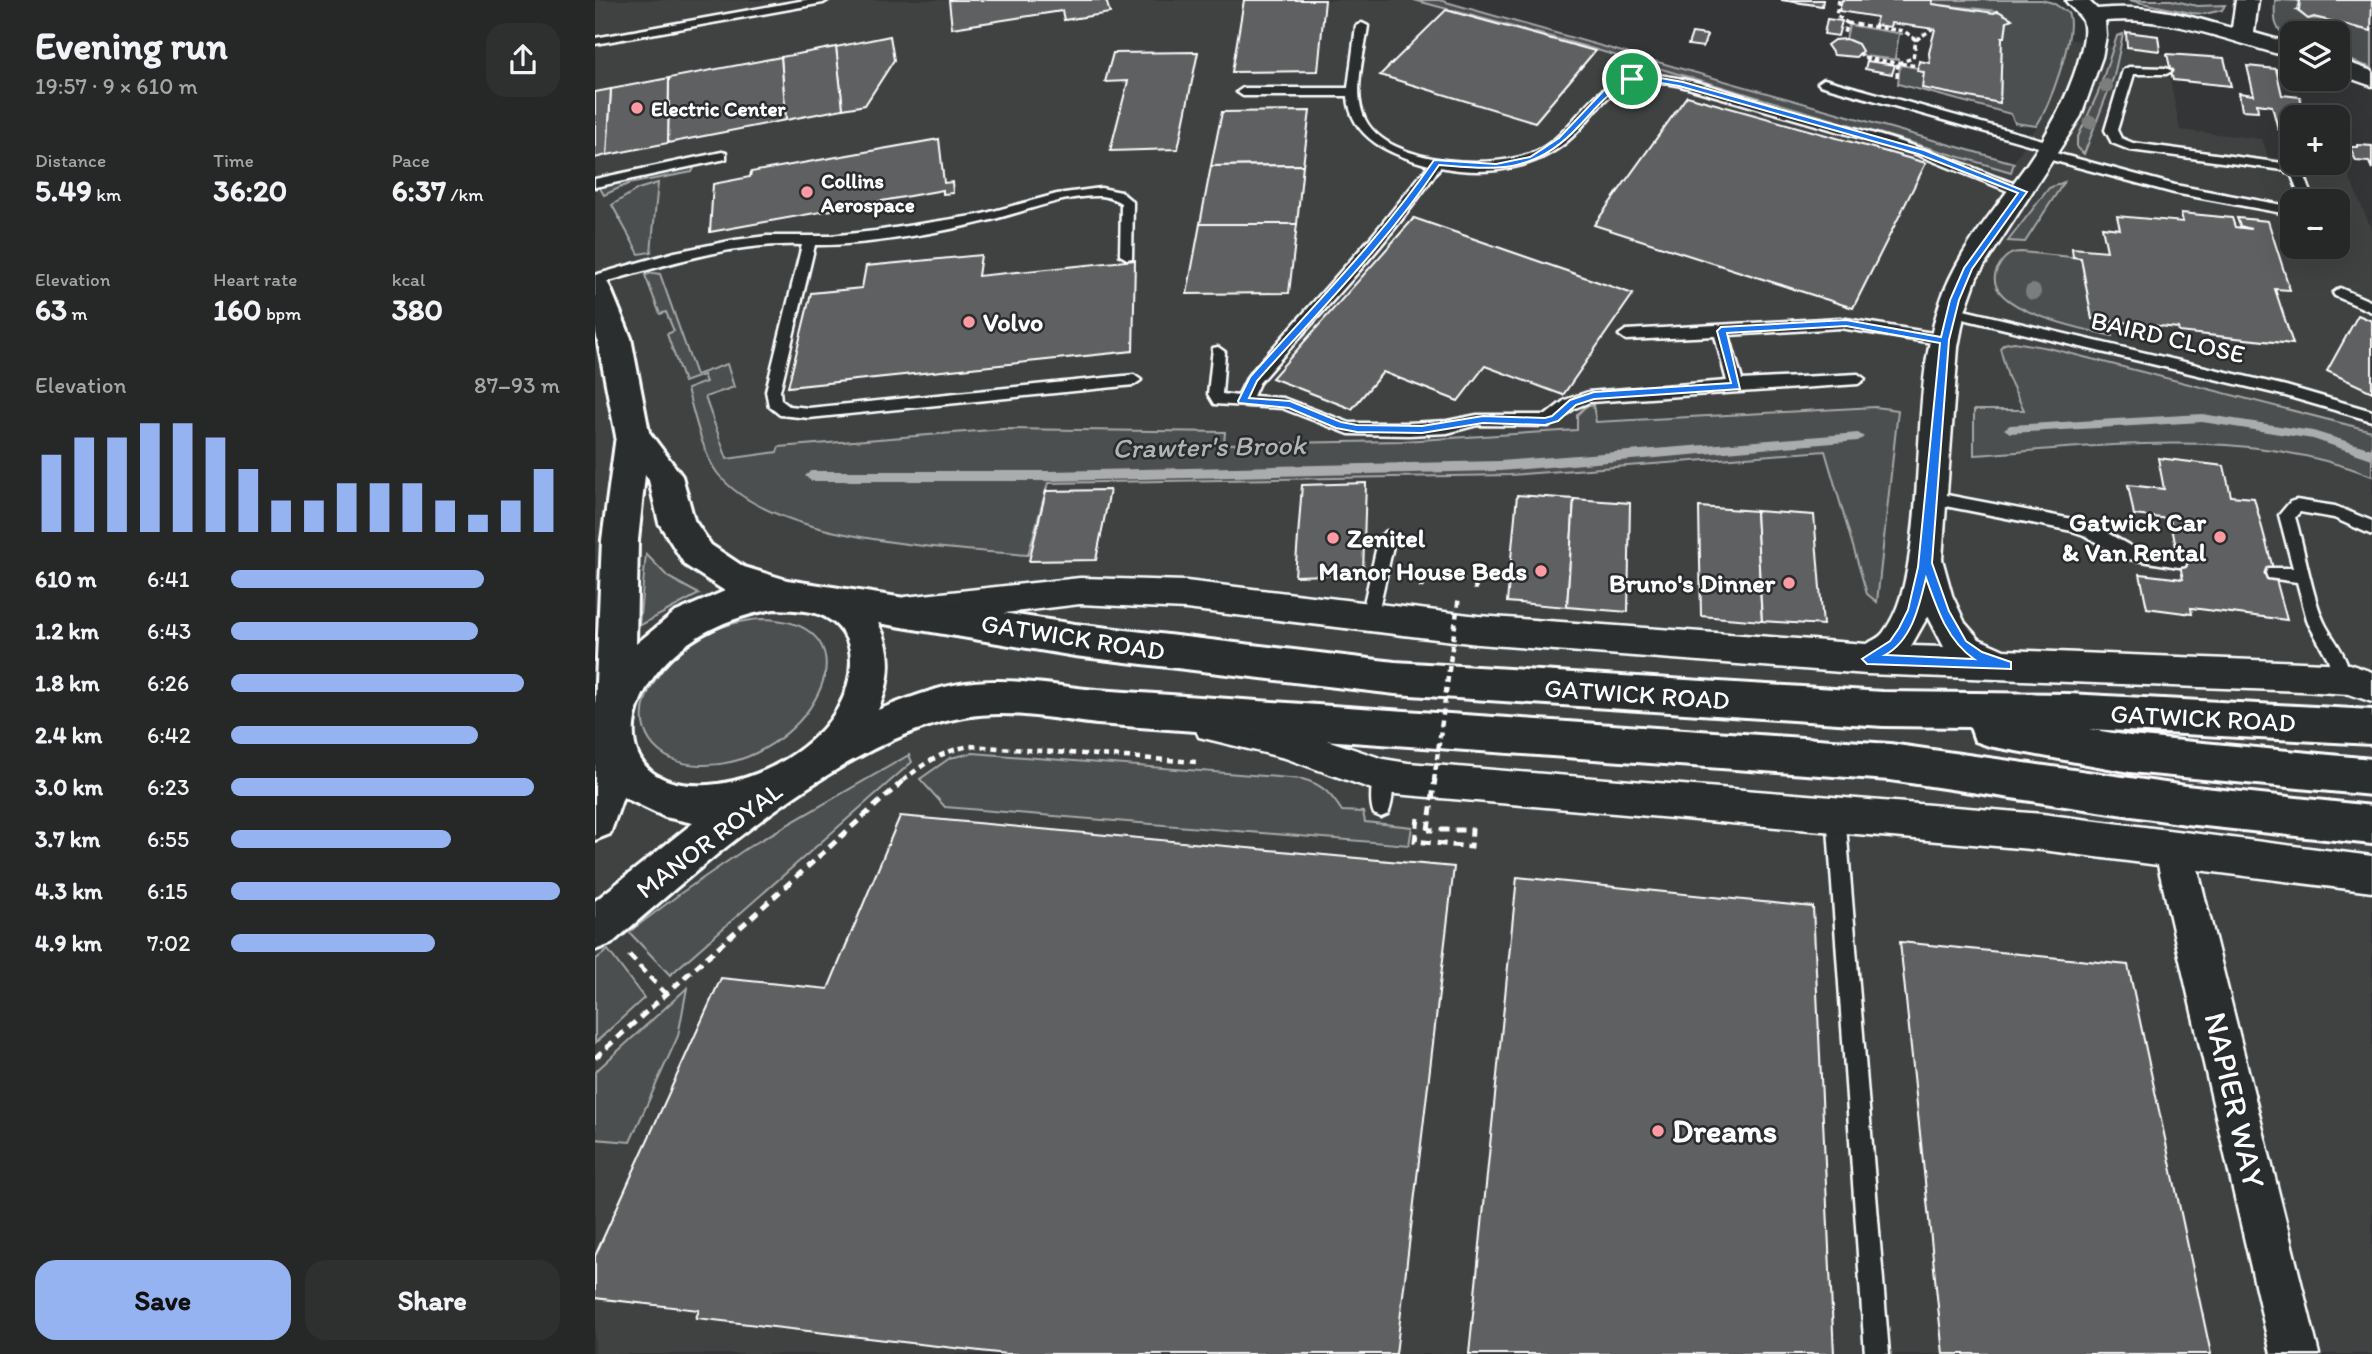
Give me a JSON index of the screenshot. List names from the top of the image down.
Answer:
{
  "streets": {
    "street": ["GATWICK ROAD", "MANOR ROYAL", "NAPIER WAY"],
    "lane": ["BAIRD CLOSE"]
  },
  "crossings": [
    ["GATWICK ROAD", "MANOR ROYAL"],
    ["GATWICK ROAD", "NAPIER WAY"]
  ],
  "water": ["Crawter's Brook"],
  "places": [
    "Electric Center",
    "Collins Aerospace",
    "Volvo",
    "Gatwick Car & Van Rental",
    "Zenitel",
    "Manor House Beds",
    "Bruno's Dinner",
    "Dreams"
  ],
  "page": {
    "heading": ["Evening run", "19:57 · 9 × 610 m"],
    "map_buttons": ["+", "−"],
    "stats": [
      ["Distance", "5.49 km"],
      ["Time", "36:20"],
      ["Pace", "6:37 /km"],
      ["Elevation", "63 m"],
      ["Heart rate", "160 bpm"],
      ["kcal", "380"]
    ],
    "chart": ["Elevation", "87–93 m"],
    "list": [
      {
        "name": "610 m",
        "note": "6:41"
      },
      {
        "name": "1.2 km",
        "note": "6:43"
      },
      {
        "name": "1.8 km",
        "note": "6:26"
      },
      {
        "name": "2.4 km",
        "note": "6:42"
      },
      {
        "name": "3.0 km",
        "note": "6:23"
      },
      {
        "name": "3.7 km",
        "note": "6:55"
      },
      {
        "name": "4.3 km",
        "note": "6:15"
      },
      {
        "name": "4.9 km",
        "note": "7:02"
      }
    ],
    "buttons": ["Save", "Share"]
  }
}
